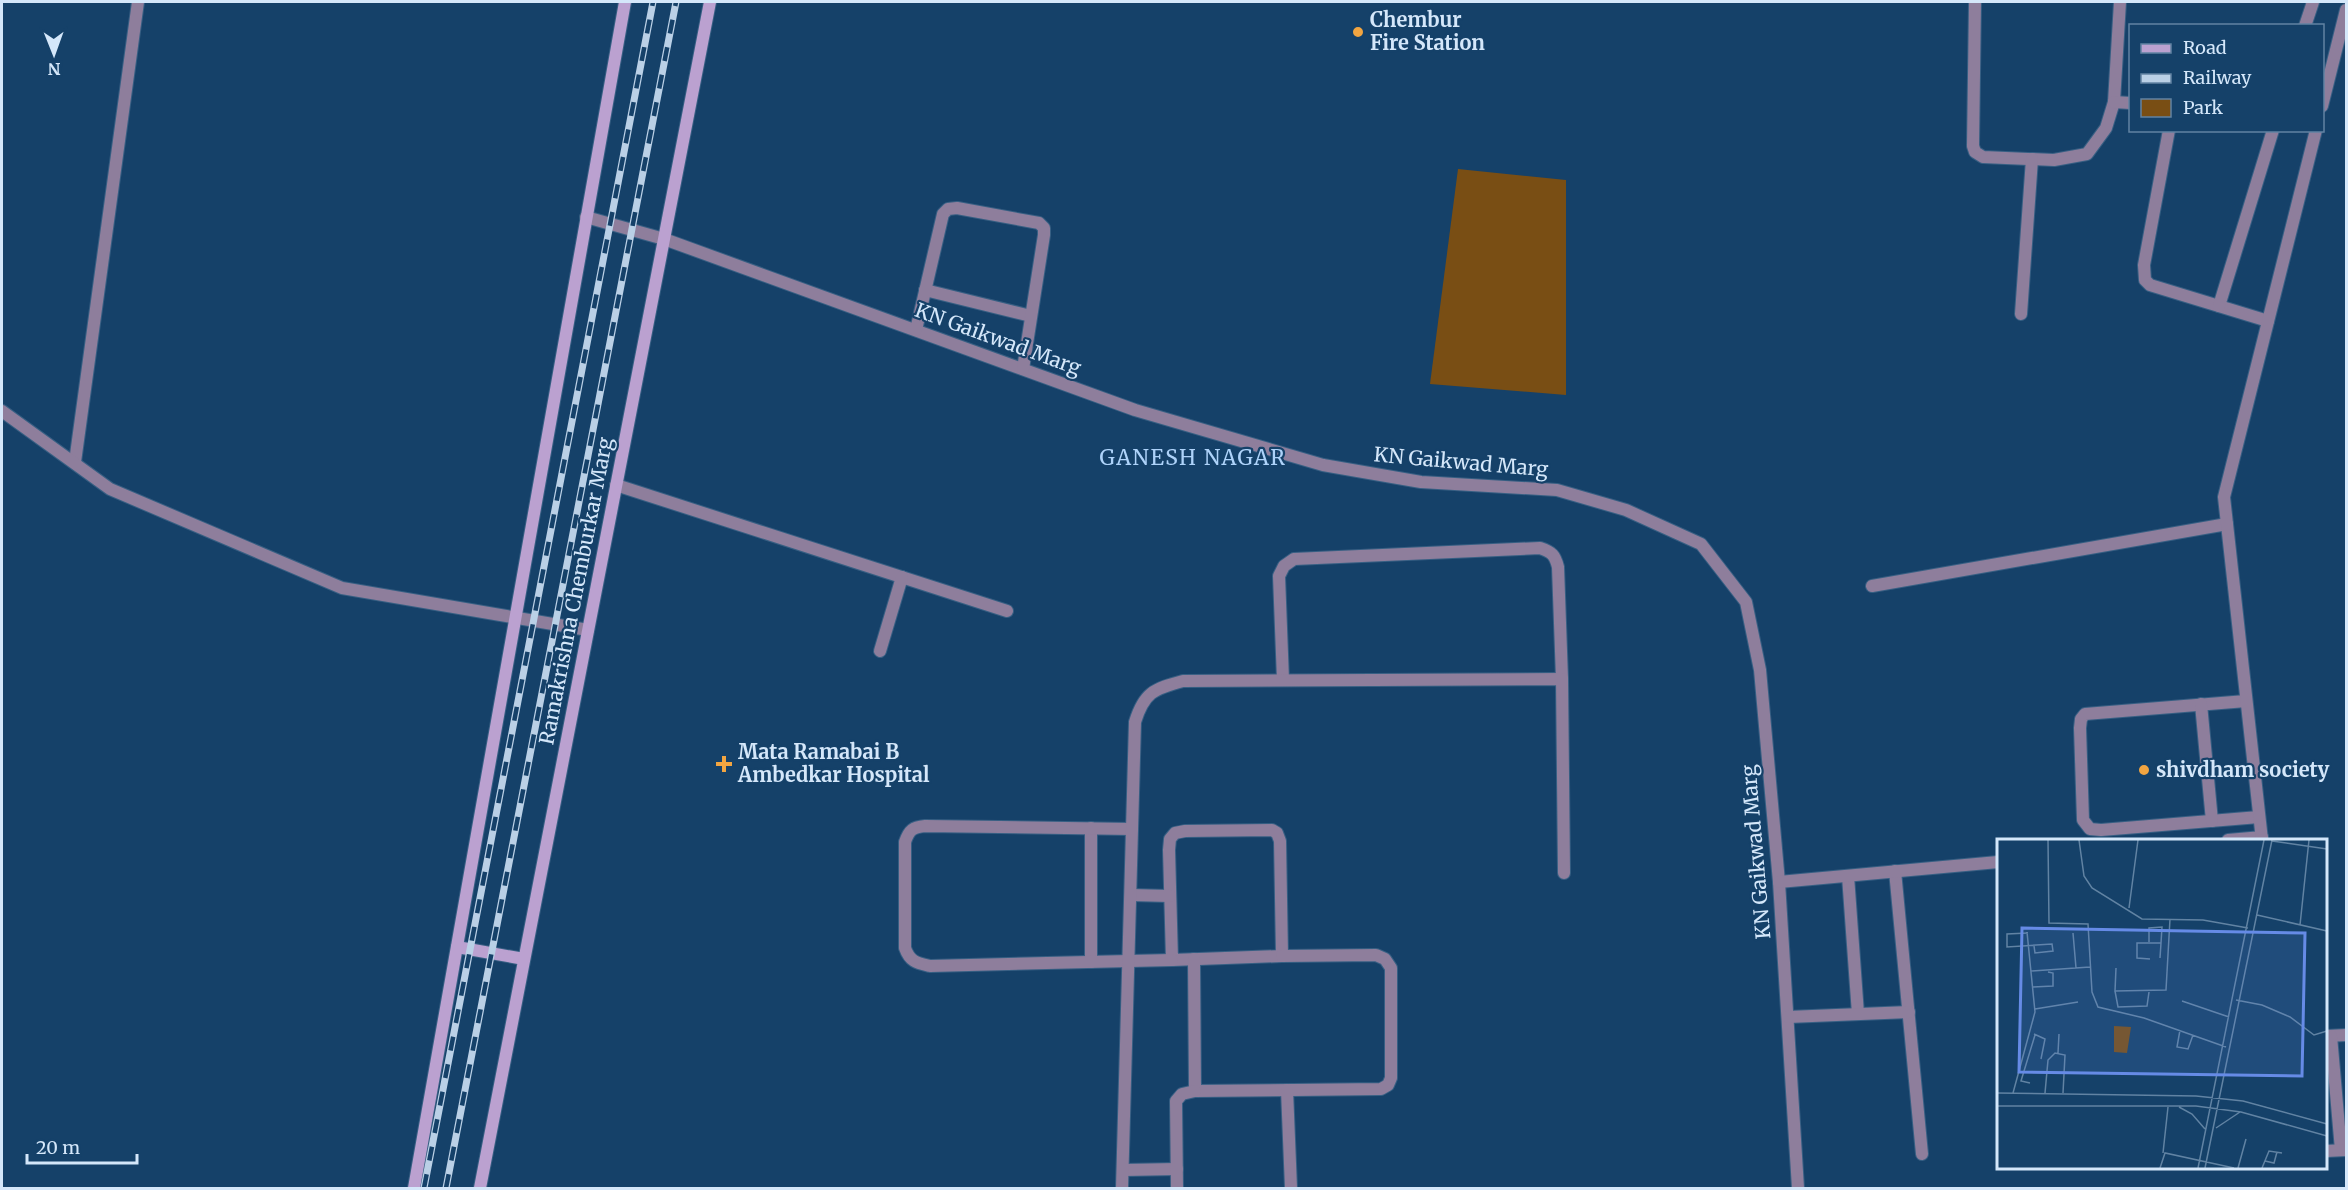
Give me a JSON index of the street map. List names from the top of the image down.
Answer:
{
  "streets": {
    "main road": ["Ramakrishna Chemburkar Marg"],
    "street": ["KN Gaikwad Marg"]
  },
  "crossings": [
    ["KN Gaikwad Marg", "Ramakrishna Chemburkar Marg"]
  ],
  "districts": ["GANESH NAGAR"],
  "places": {
    "other": ["Chembur Fire Station", "shivdham society"],
    "health": ["Mata Ramabai B Ambedkar Hospital"]
  },
  "legend": ["Road", "Railway", "Park"],
  "scale_bar": "20 m",
  "north": "bottom"
}
